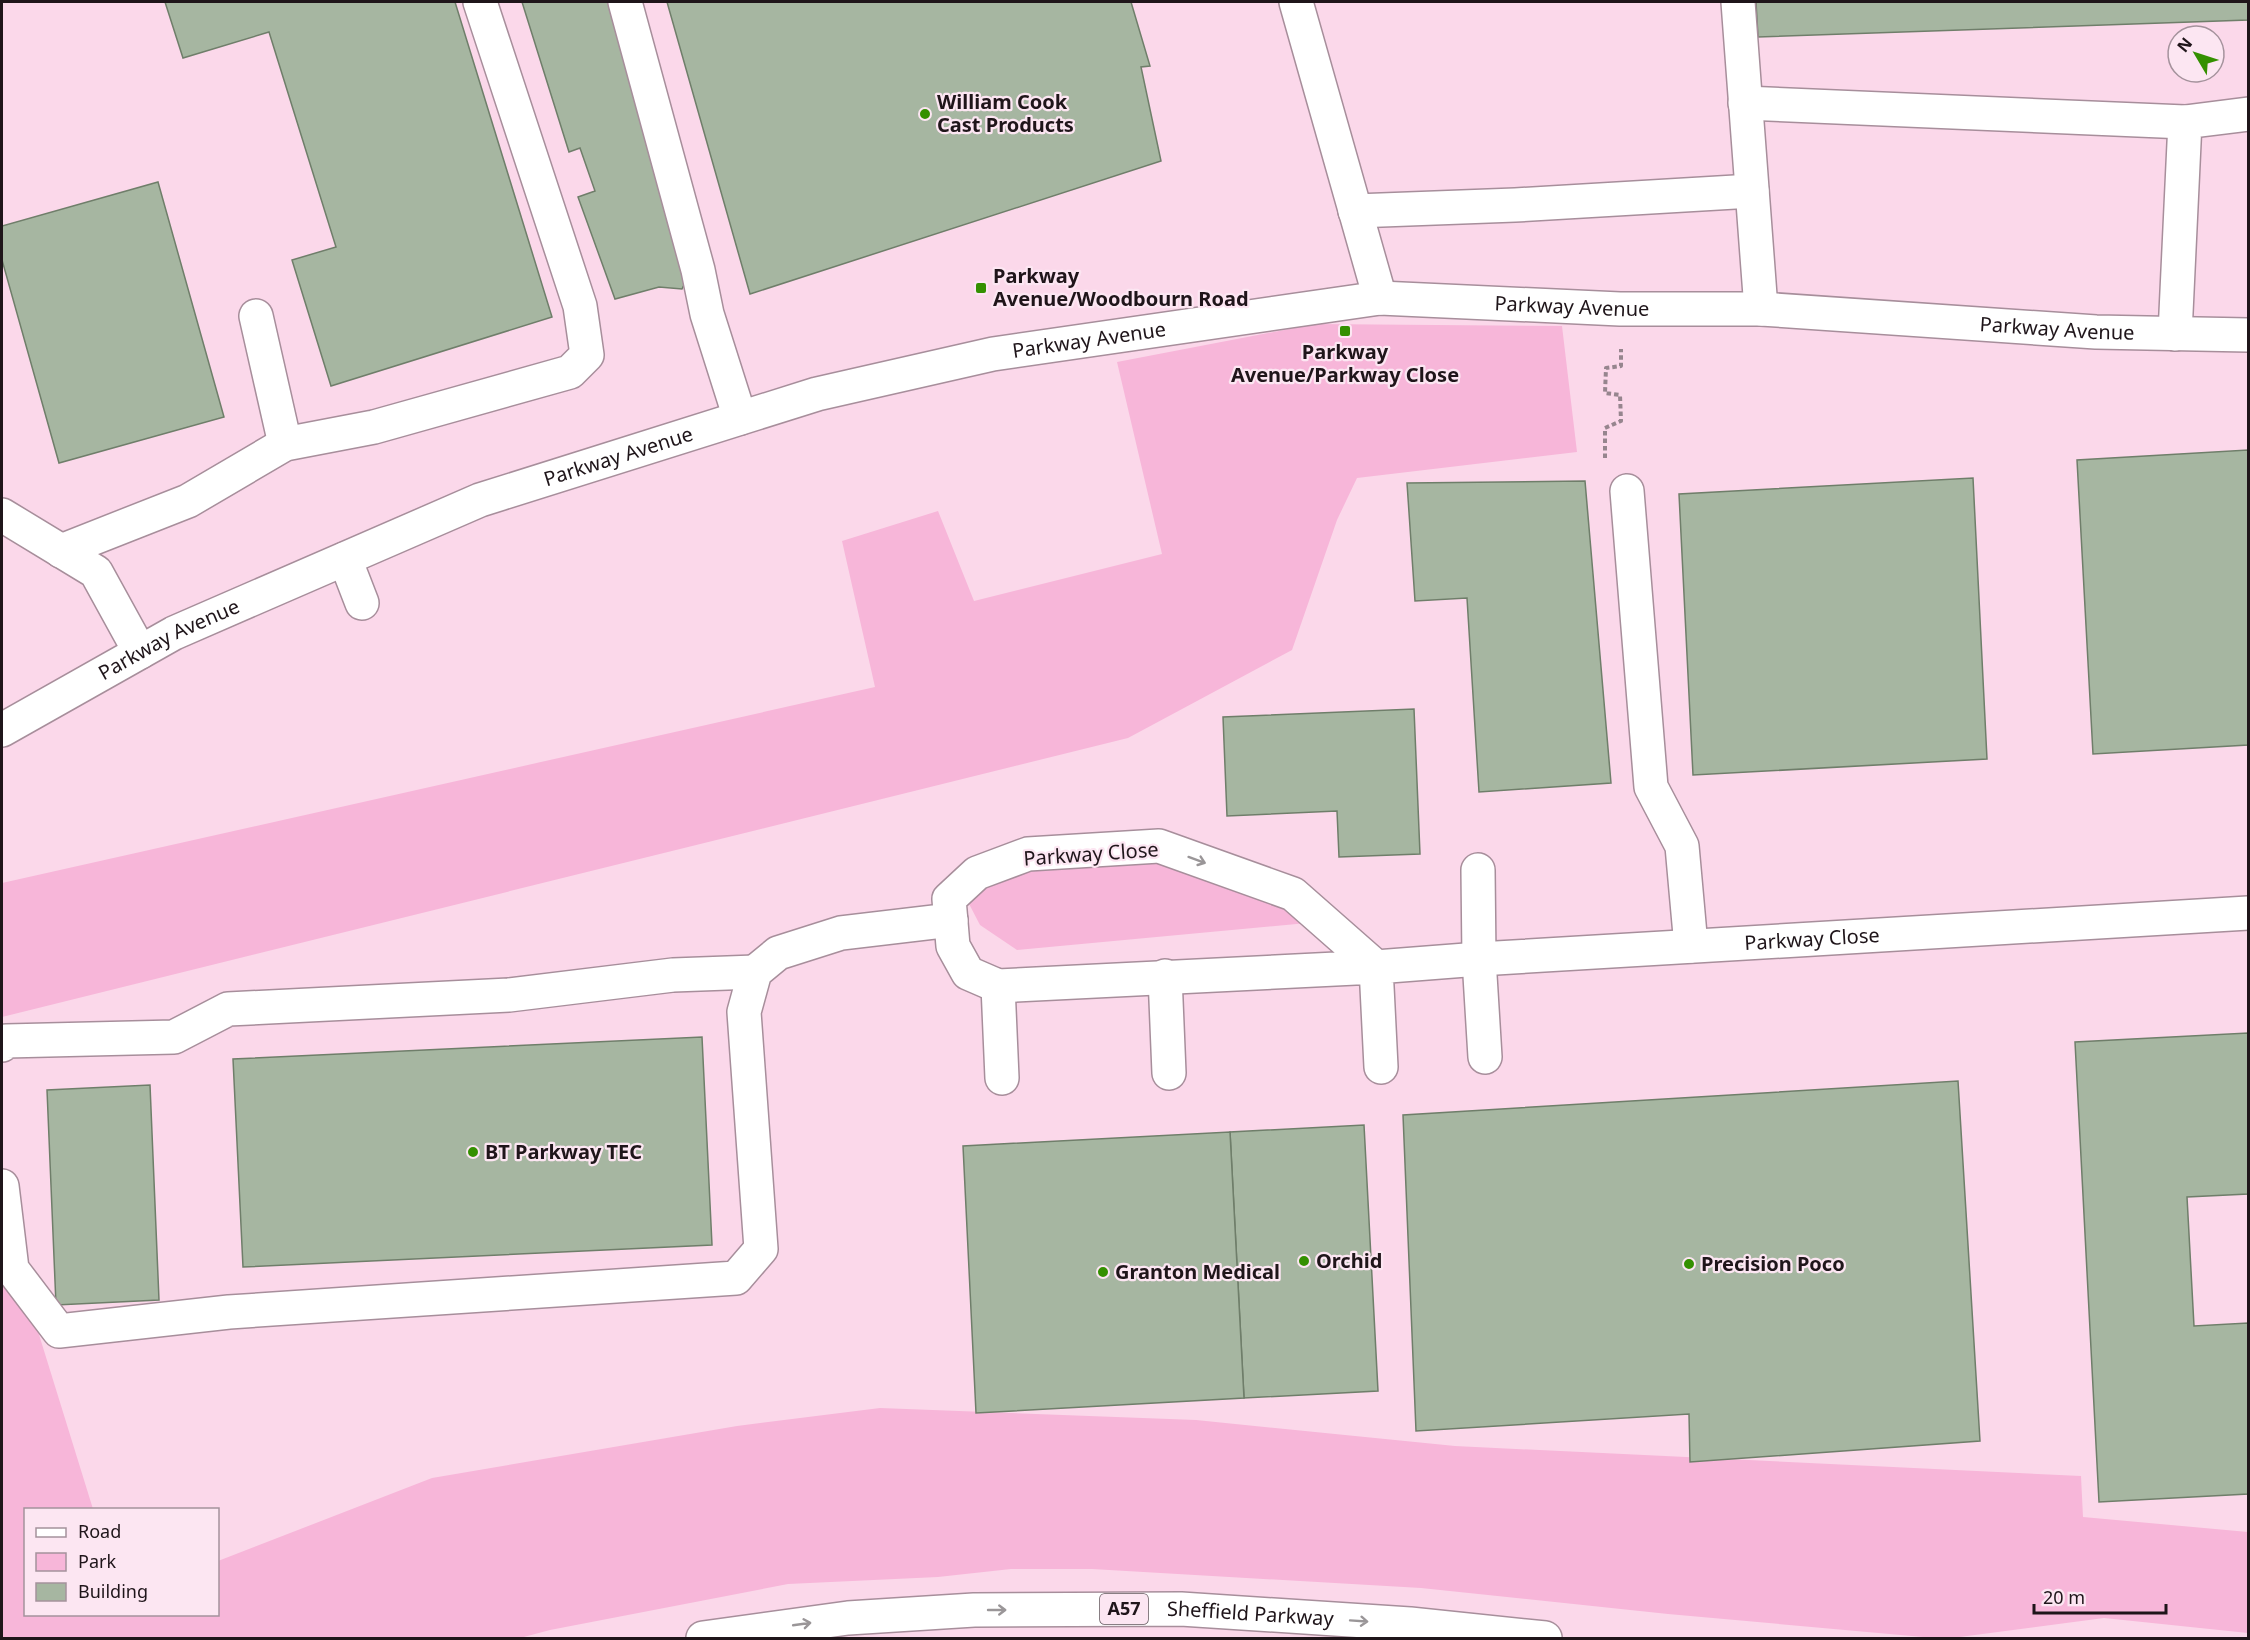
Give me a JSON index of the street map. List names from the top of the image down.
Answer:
{
  "streets": {
    "main road": [
      "Parkway Avenue",
      "Parkway Close",
      "A57",
      "Sheffield Parkway"
    ]
  },
  "one_way": ["Sheffield Parkway"],
  "places": {
    "other": [
      "William Cook Cast Products",
      "BT Parkway TEC",
      "Orchid",
      "Precision Poco",
      "Granton Medical"
    ],
    "transit": ["Parkway Avenue/Woodbourn Road", "Parkway Avenue/Parkway Close"]
  },
  "legend": ["Road", "Park", "Building"],
  "scale_bar": "20 m",
  "north": "top left"
}
